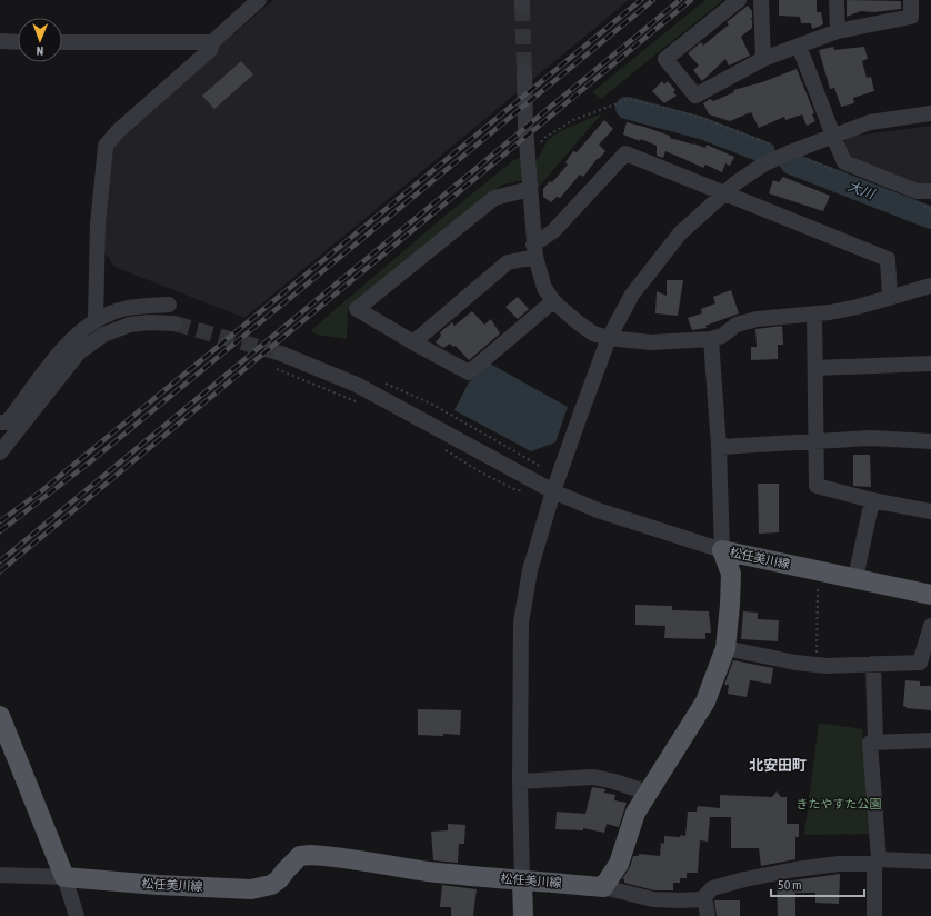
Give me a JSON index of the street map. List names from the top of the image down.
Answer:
{
  "streets": {
    "main road": ["松任美川線"]
  },
  "districts": ["北安田町"],
  "water": ["大川"],
  "parks": ["きたやすた公園"],
  "scale_bar": "50 m",
  "north": "bottom"
}
